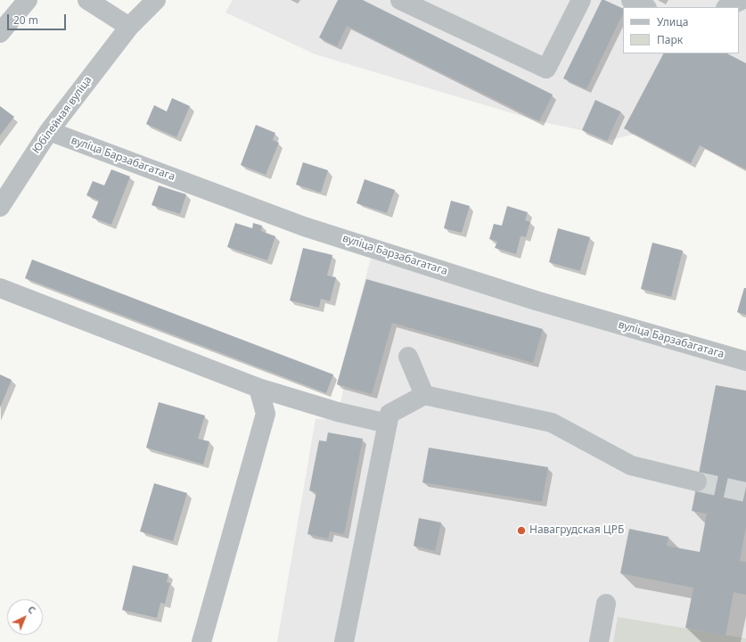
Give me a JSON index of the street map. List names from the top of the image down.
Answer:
{
  "streets": {
    "street": ["Юбілейная вуліца", "вуліца Барзабагатага"]
  },
  "crossings": [
    ["Юбілейная вуліца", "вуліца Барзабагатага"]
  ],
  "places": ["Навагрудская ЦРБ"],
  "legend": ["Улица", "Парк"],
  "scale_bar": "20 m",
  "north": "top right"
}
